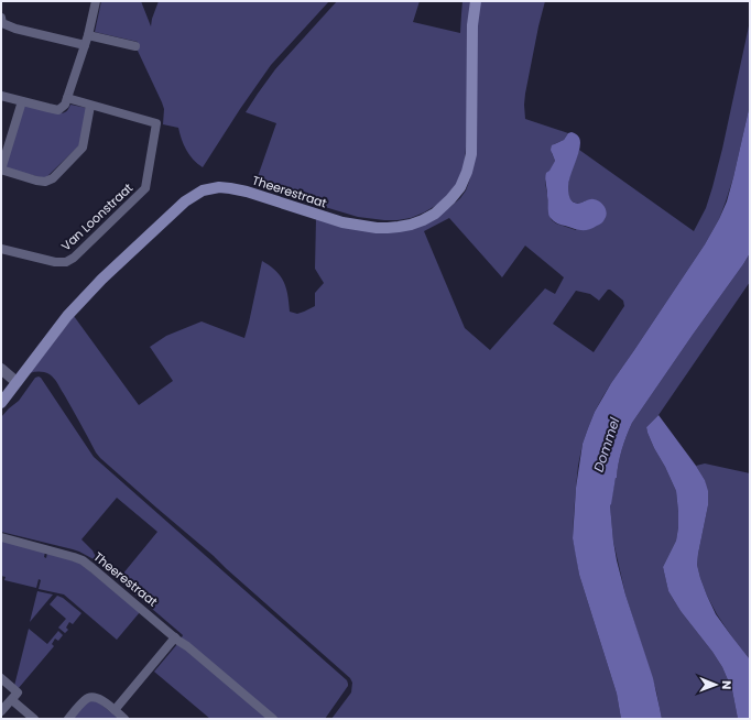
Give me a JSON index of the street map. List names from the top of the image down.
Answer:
{
  "streets": {
    "main road": ["Theerestraat"],
    "street": ["Van Loonstraat"]
  },
  "water": ["Dommel"],
  "north": "right"
}
